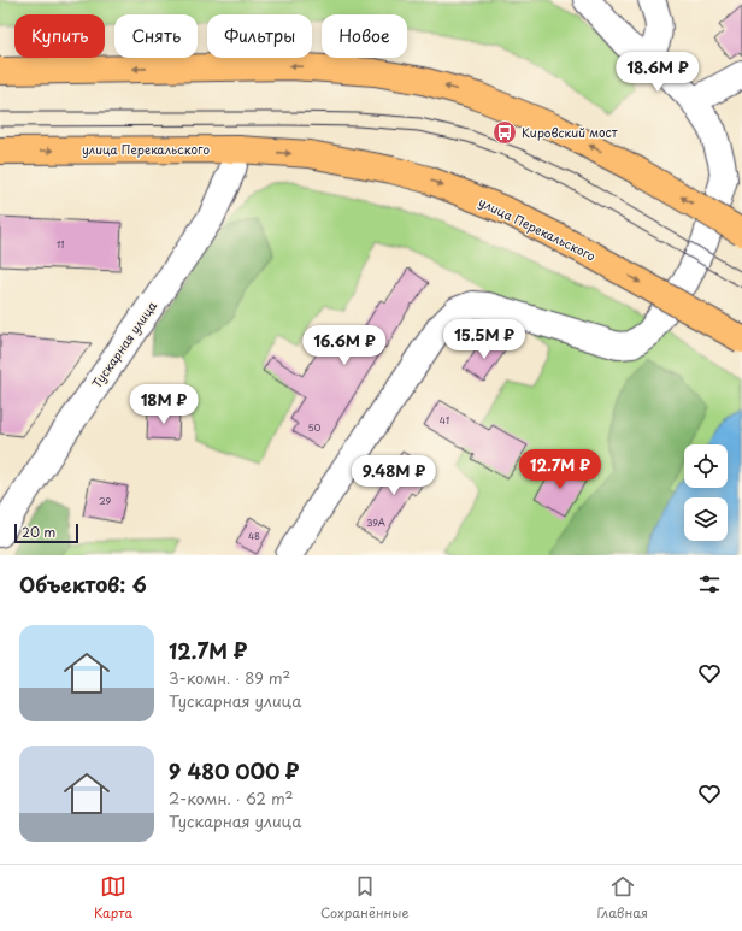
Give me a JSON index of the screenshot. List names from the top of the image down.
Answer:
{
  "streets": {
    "main road": ["улица Перекальского"],
    "street": ["Тускарная улица"]
  },
  "crossings": [
    ["улица Перекальского", "Тускарная улица"]
  ],
  "places": {
    "bus stop": ["Кировский мост"]
  },
  "house_numbers": [
    "11",
    "41",
    "50",
    "29",
    "39А",
    "48"
  ],
  "scale_bar": "20 m",
  "page": {
    "chip": [
      "Купить",
      "Снять",
      "Фильтры",
      "Новое"
    ],
    "price": [
      "18.6M ₽",
      "15.5M ₽",
      "16.6M ₽",
      "18M ₽",
      "12.7M ₽",
      "9.48M ₽"
    ],
    "scale": "20 m",
    "heading": "Объектов: 6",
    "list": [
      {
        "name": "12.7M ₽",
        "note": "3-комн. · 89 m² · Тускарная улица"
      },
      {
        "name": "9 480 000 ₽",
        "note": "2-комн. · 62 m² · Тускарная улица"
      }
    ],
    "tabs": ["Карта", "Сохранённые", "Главная"]
  }
}
